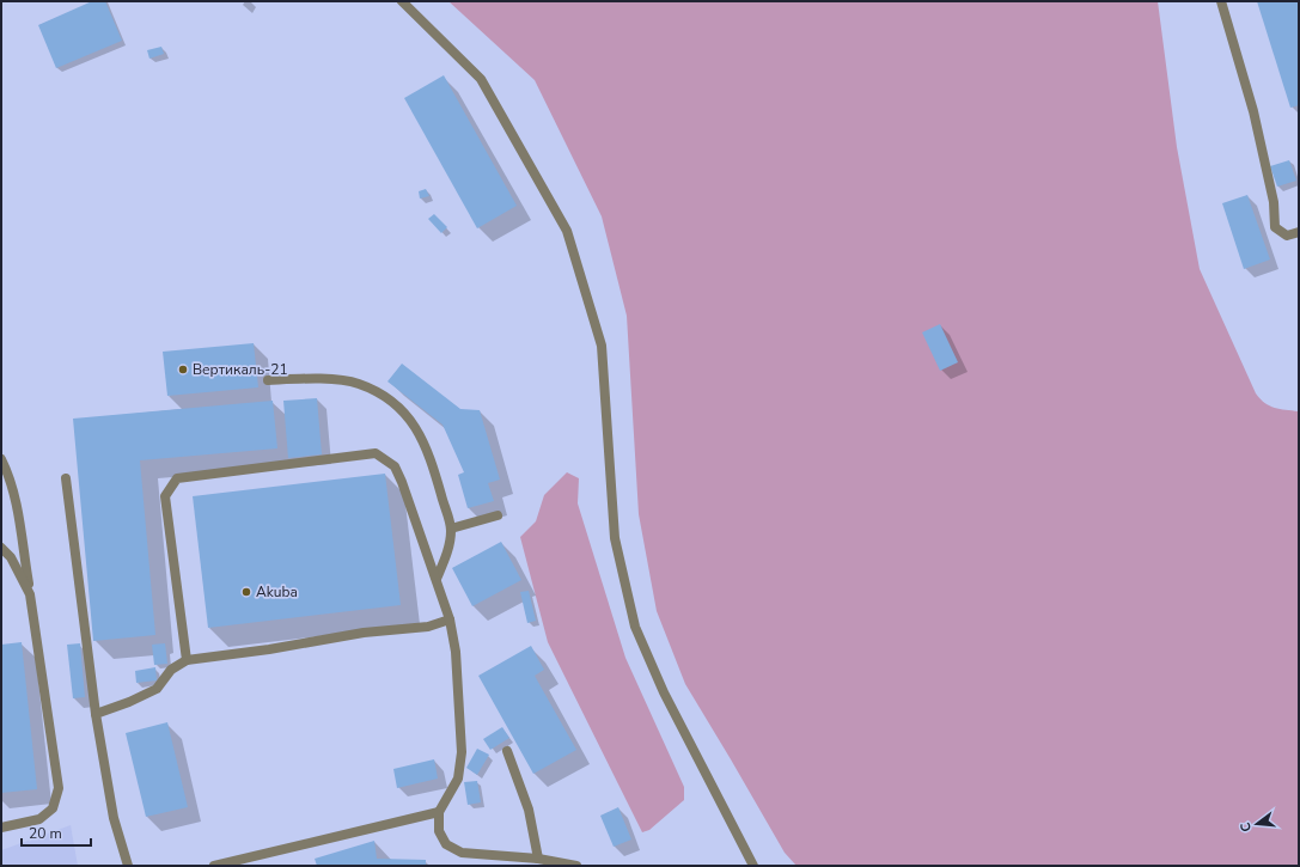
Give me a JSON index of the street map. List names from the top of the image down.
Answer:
{
  "places": ["Вертикаль-21", "Akuba"],
  "scale_bar": "20 m",
  "north": "left"
}
